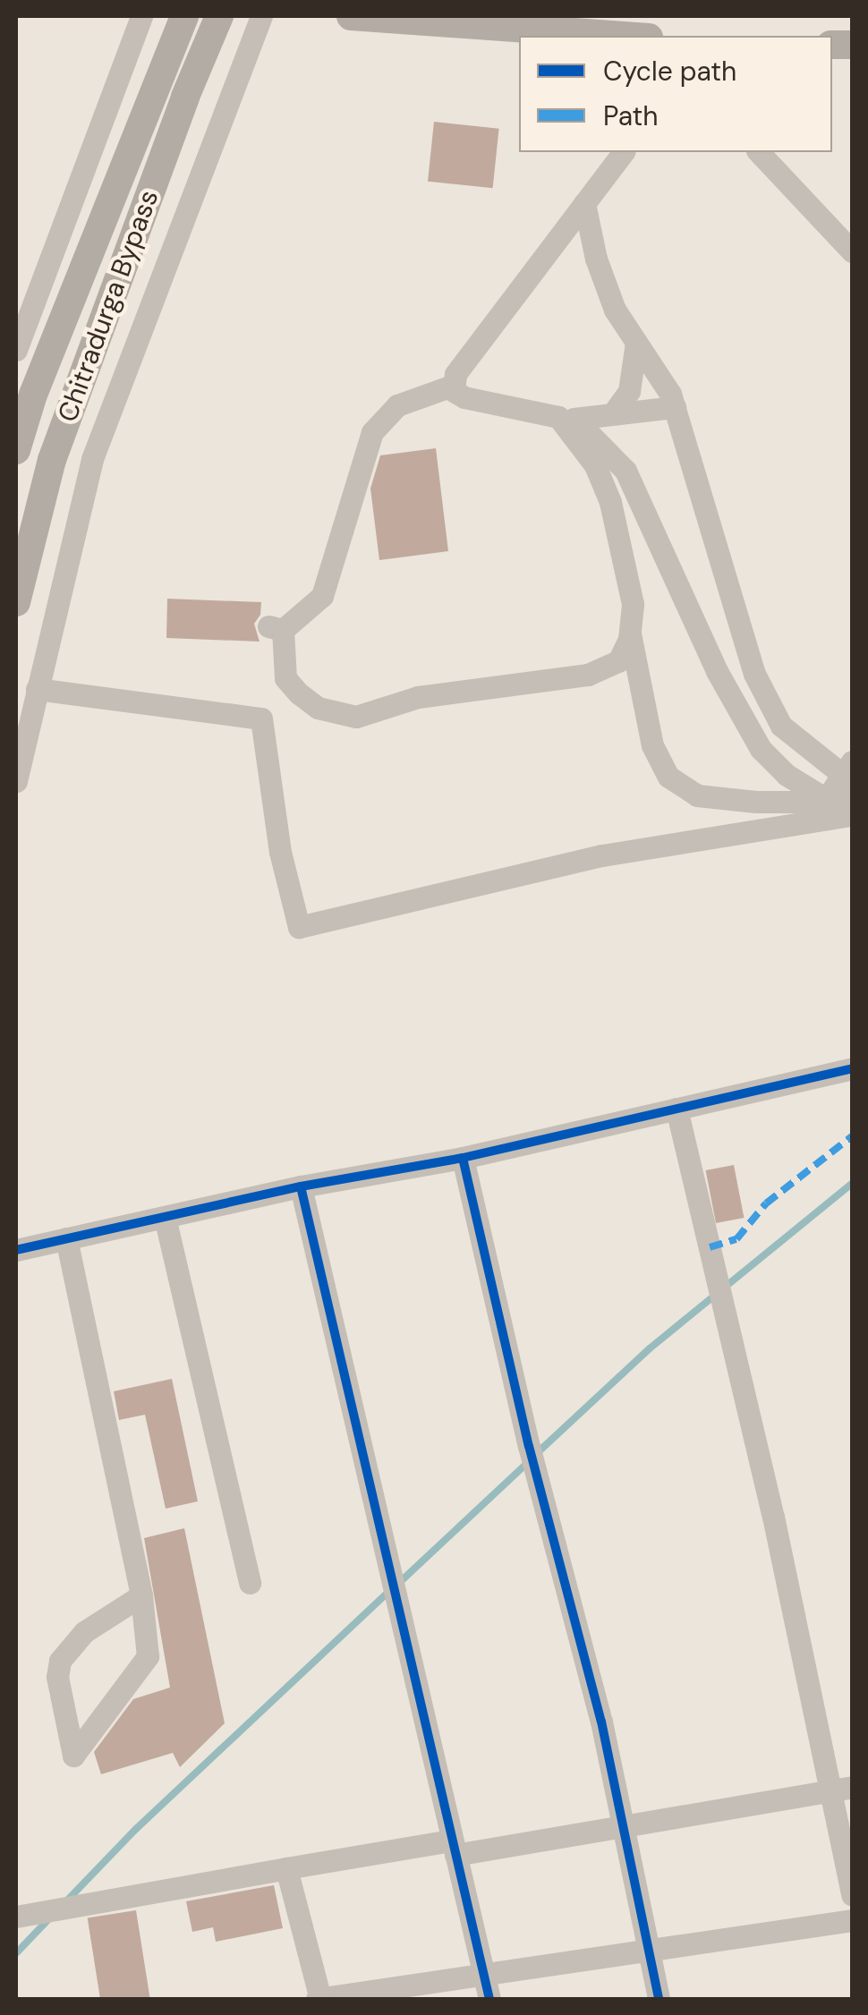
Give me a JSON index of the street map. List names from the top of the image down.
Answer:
{
  "streets": {
    "main road": ["Chitradurga Bypass"]
  },
  "legend": ["Cycle path", "Path"]
}
